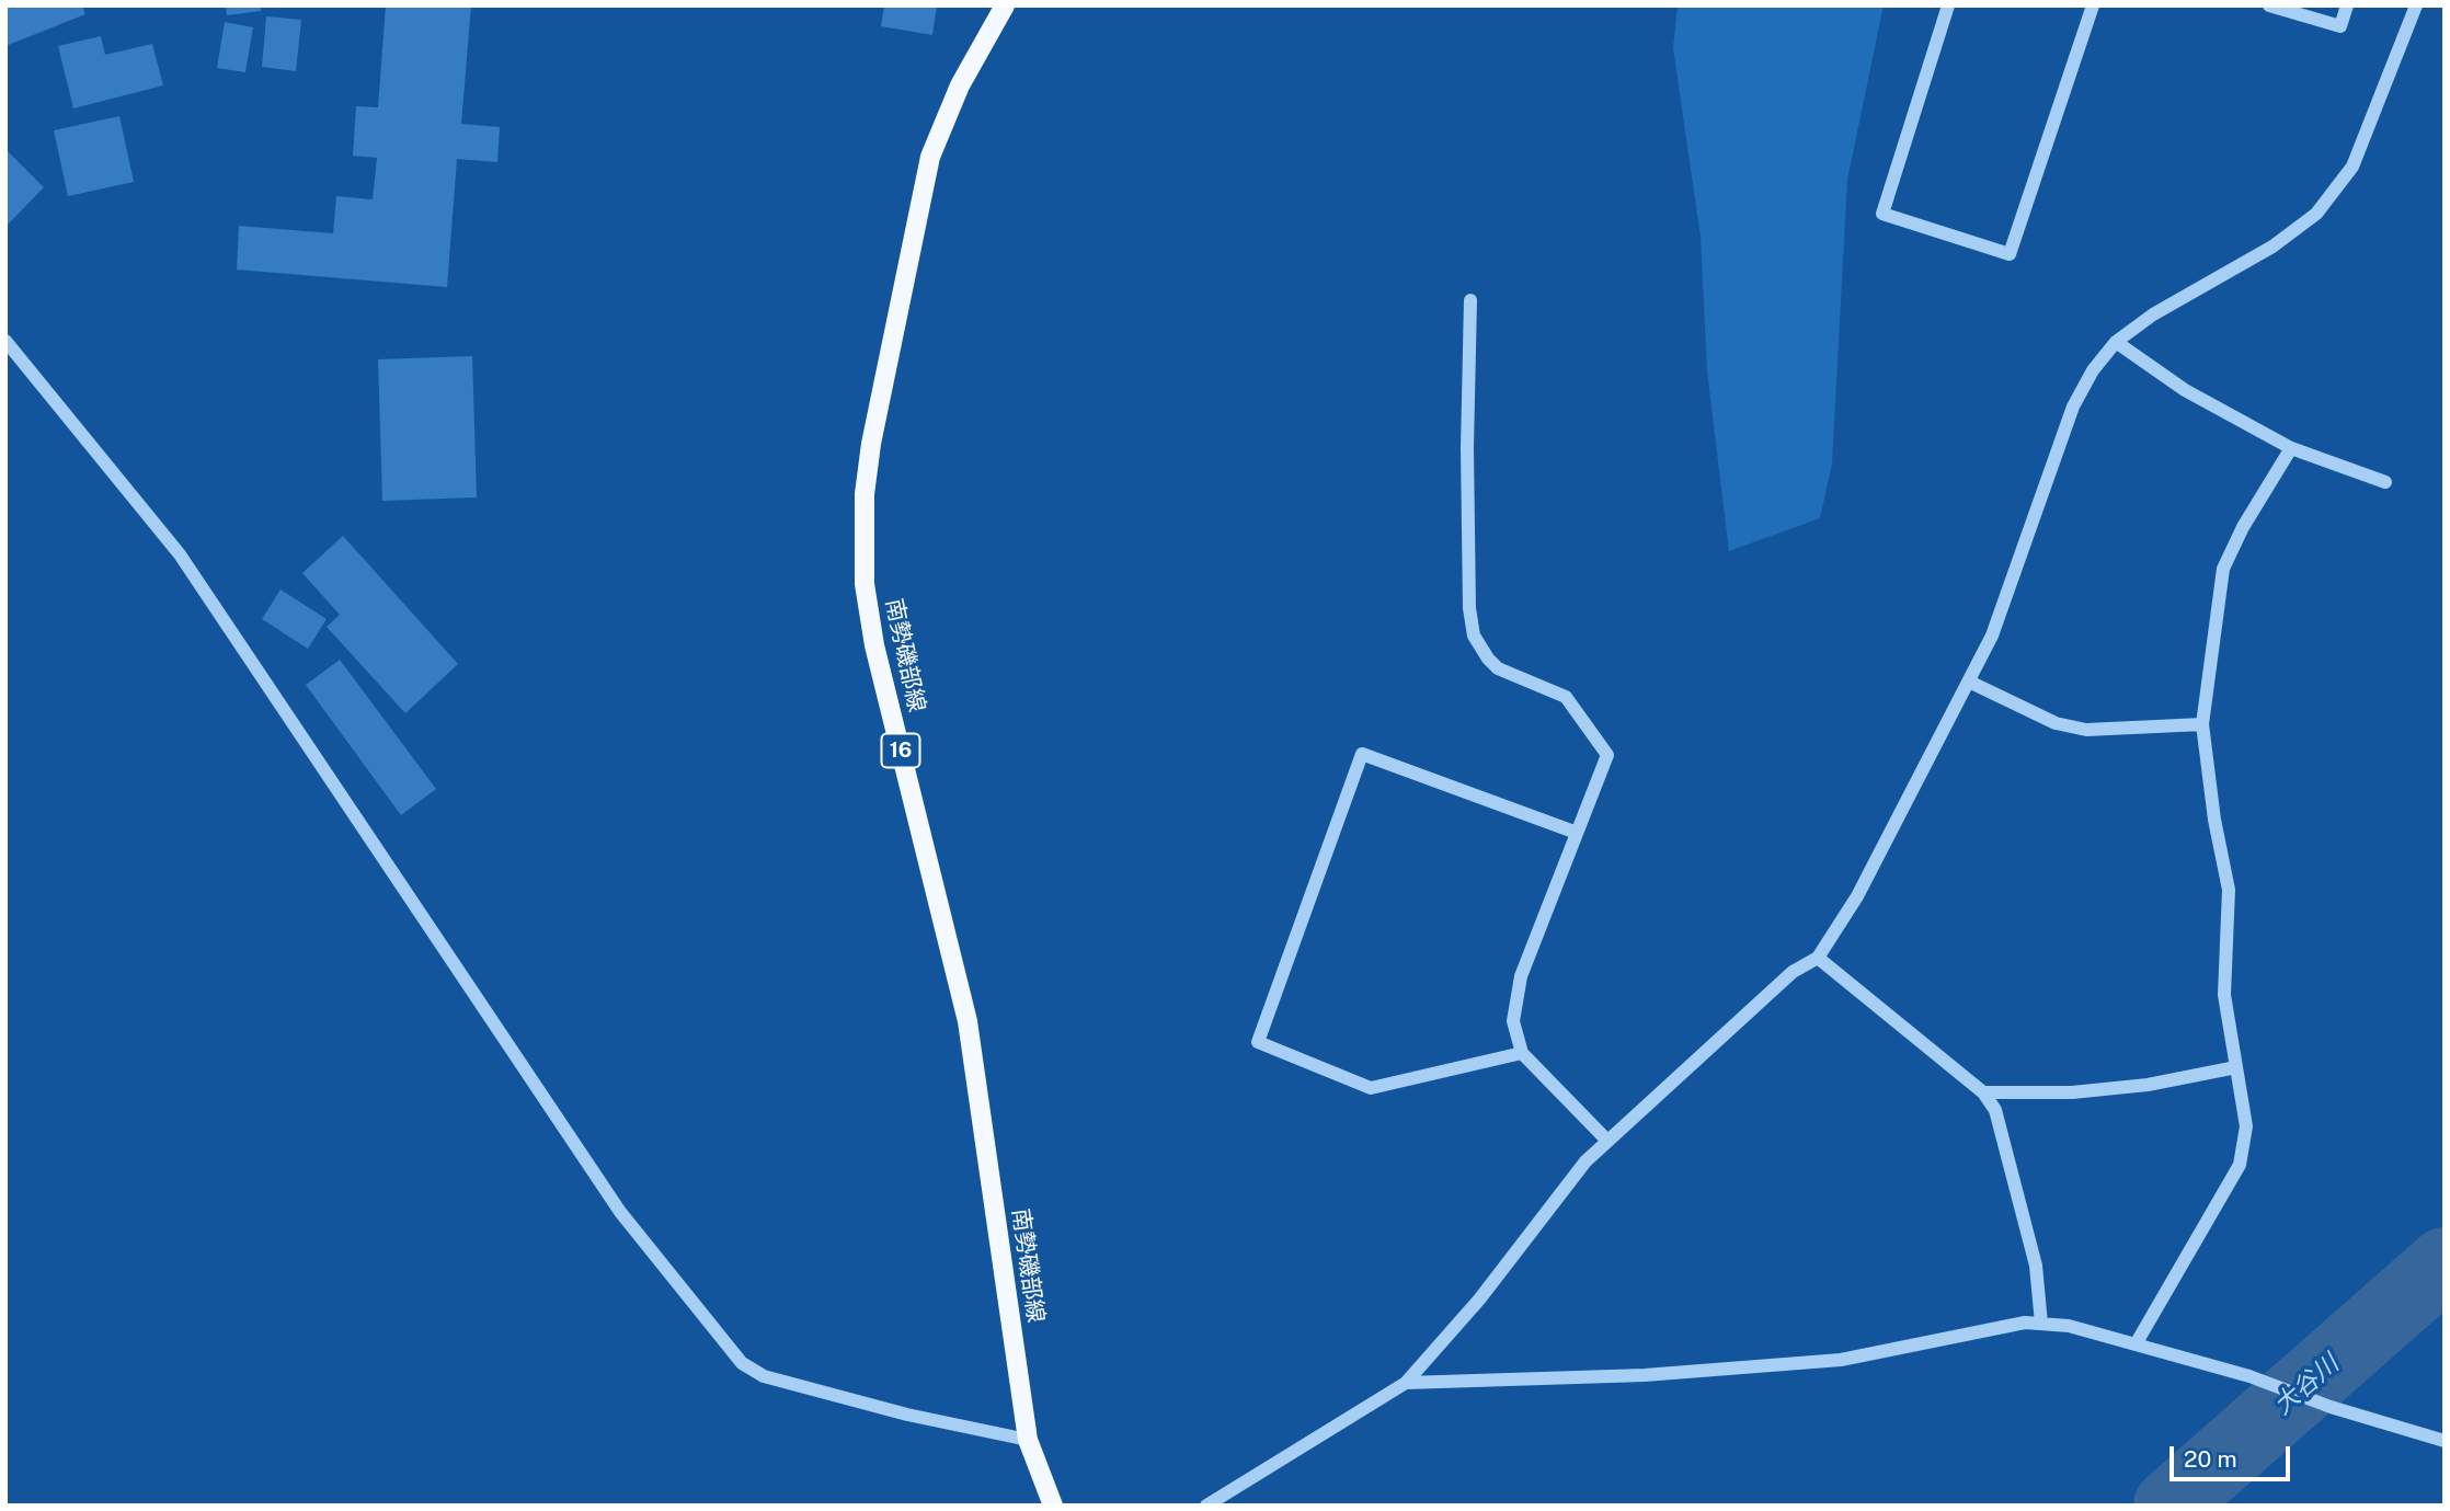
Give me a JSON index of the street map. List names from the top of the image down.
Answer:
{
  "streets": {
    "main road": ["南勢磯部線", "16"]
  },
  "water": ["大谷川"],
  "scale_bar": "20 m"
}
